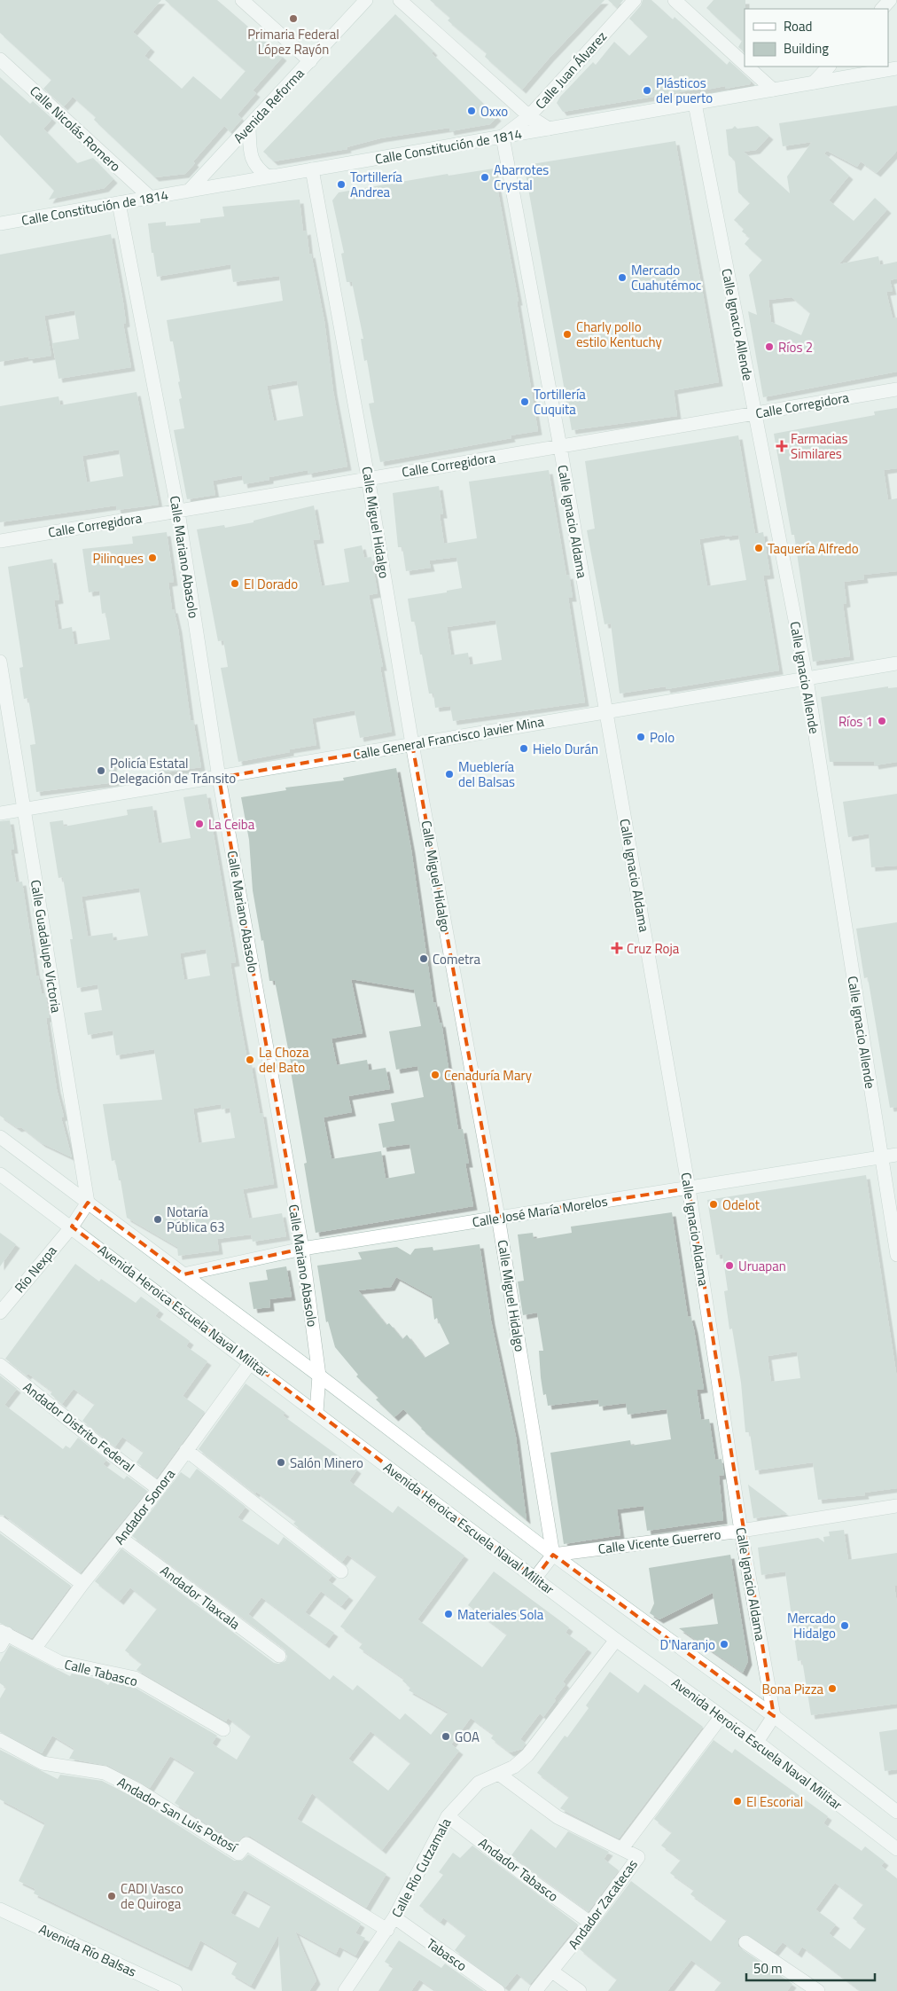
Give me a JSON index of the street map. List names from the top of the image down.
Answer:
{
  "streets": {
    "street": [
      "Calle Juan Álvarez",
      "Avenida Reforma",
      "Calle Nicolás Romero",
      "Calle Constitución de 1814",
      "Calle Ignacio Allende",
      "Calle Corregidora",
      "Calle Ignacio Aldama",
      "Calle Miguel Hidalgo",
      "Calle Mariano Abasolo",
      "Calle General Francisco Javier Mina",
      "Calle Guadalupe Victoria",
      "Calle José María Morelos",
      "Río Nexpa",
      "Avenida Heroica Escuela Naval Militar",
      "Andador Distrito Federal",
      "Andador Sonora",
      "Calle Vicente Guerrero",
      "Andador Tlaxcala",
      "Calle Tabasco",
      "Andador San Luis Potosí",
      "Calle Río Cutzamala",
      "Andador Tabasco",
      "Andador Zacatecas",
      "Avenida Río Balsas",
      "Tabasco"
    ]
  },
  "crossings": [
    ["Calle Juan Álvarez", "Calle Constitución de 1814"],
    ["Calle Juan Álvarez", "Calle Ignacio Aldama"],
    ["Avenida Reforma", "Calle Constitución de 1814"],
    ["Calle Nicolás Romero", "Calle Constitución de 1814"],
    ["Calle Constitución de 1814", "Calle Ignacio Allende"],
    ["Calle Constitución de 1814", "Calle Ignacio Aldama"],
    ["Calle Constitución de 1814", "Calle Miguel Hidalgo"],
    ["Calle Constitución de 1814", "Calle Mariano Abasolo"],
    ["Calle Ignacio Allende", "Calle Corregidora"],
    ["Calle Ignacio Allende", "Calle General Francisco Javier Mina"],
    ["Calle Ignacio Allende", "Calle José María Morelos"],
    ["Calle Corregidora", "Calle Ignacio Aldama"],
    ["Calle Corregidora", "Calle Miguel Hidalgo"],
    ["Calle Corregidora", "Calle Mariano Abasolo"],
    ["Calle Ignacio Aldama", "Calle General Francisco Javier Mina"],
    ["Calle Ignacio Aldama", "Calle José María Morelos"],
    ["Calle Ignacio Aldama", "Calle Vicente Guerrero"],
    ["Calle Miguel Hidalgo", "Calle General Francisco Javier Mina"],
    ["Calle Miguel Hidalgo", "Calle José María Morelos"],
    ["Calle Miguel Hidalgo", "Calle Vicente Guerrero"],
    ["Calle Mariano Abasolo", "Calle General Francisco Javier Mina"],
    ["Calle Mariano Abasolo", "Calle José María Morelos"],
    ["Calle Mariano Abasolo", "Avenida Heroica Escuela Naval Militar"],
    ["Calle General Francisco Javier Mina", "Calle Guadalupe Victoria"],
    ["Río Nexpa", "Avenida Heroica Escuela Naval Militar"],
    ["Avenida Heroica Escuela Naval Militar", "Andador Sonora"],
    ["Avenida Heroica Escuela Naval Militar", "Calle Río Cutzamala"],
    ["Avenida Heroica Escuela Naval Militar", "Andador Zacatecas"],
    ["Andador Distrito Federal", "Andador Sonora"],
    ["Andador Sonora", "Andador Tlaxcala"],
    ["Andador Sonora", "Calle Tabasco"],
    ["Andador San Luis Potosí", "Calle Río Cutzamala"],
    ["Calle Río Cutzamala", "Andador Tabasco"],
    ["Calle Río Cutzamala", "Tabasco"],
    ["Andador Tabasco", "Andador Zacatecas"]
  ],
  "places": {
    "other": [
      "Primaria Federal López Rayón",
      "Plásticos del puerto",
      "Oxxo",
      "Abarrotes Crystal",
      "Tortillería Andrea",
      "Mercado Cuahutémoc",
      "Charly pollo estilo Kentuchy",
      "Ríos 2",
      "Tortillería Cuquita",
      "Taquería Alfredo",
      "Pilinques",
      "El Dorado",
      "Ríos 1",
      "Polo",
      "Hielo Durán",
      "Policía Estatal Delegación de Tránsito",
      "Mueblería del Balsas",
      "La Ceiba",
      "Cometra",
      "La Choza del Bato",
      "Cenaduría Mary",
      "Odelot",
      "Notaría Pública 63",
      "Uruapan",
      "Salón Minero",
      "Materiales Sola",
      "Mercado Hidalgo",
      "D'Naranjo",
      "Bona Pizza",
      "GOA",
      "El Escorial",
      "CADI Vasco de Quiroga"
    ],
    "health": ["Farmacias Similares", "Cruz Roja"]
  },
  "legend": ["Road", "Building"],
  "scale_bar": "50 m"
}
